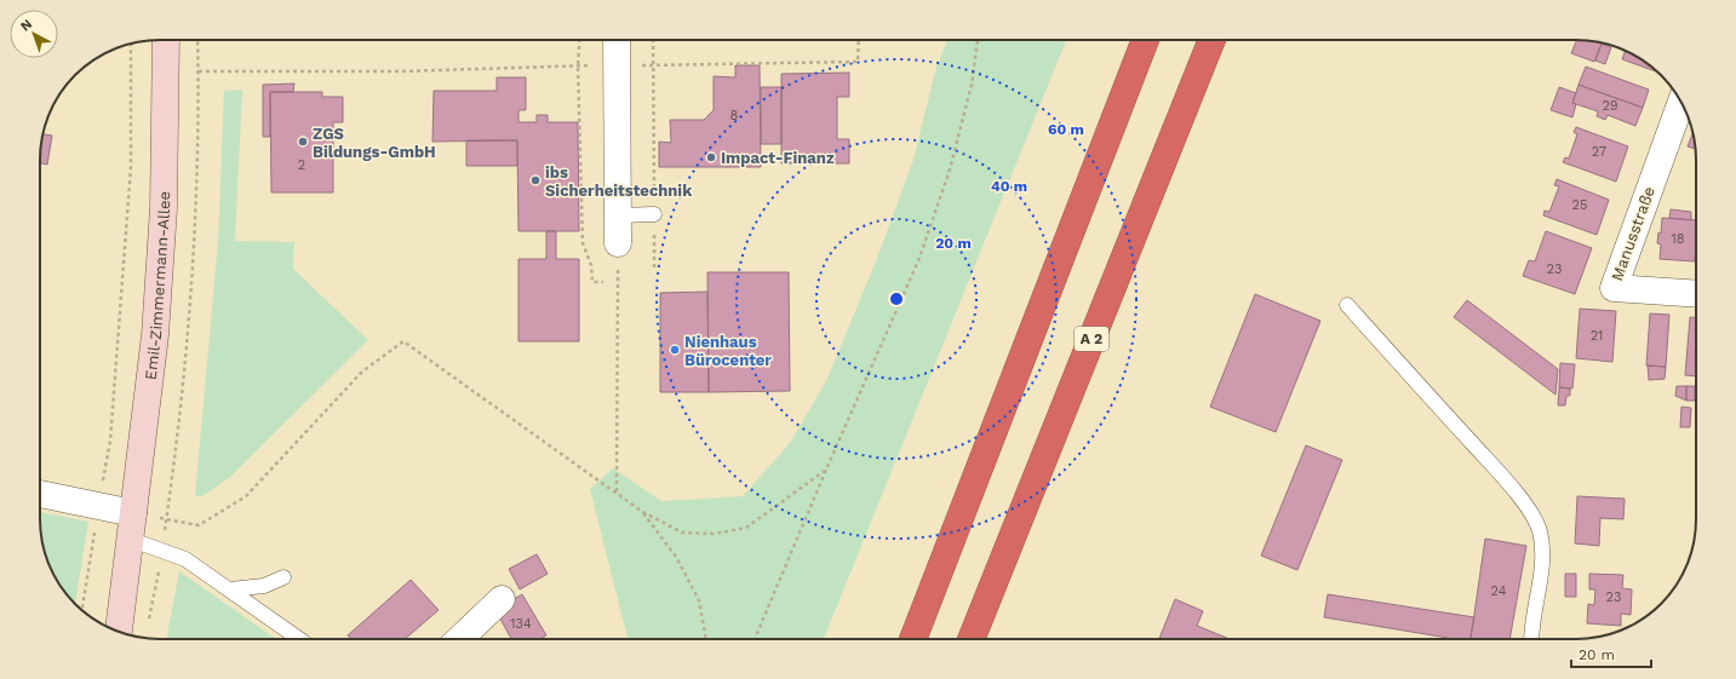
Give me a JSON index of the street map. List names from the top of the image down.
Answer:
{
  "streets": {
    "highway": ["A 2"],
    "main road": ["Emil-Zimmermann-Allee"],
    "street": ["Manusstraße"]
  },
  "places": [
    "ZGS Bildungs-GmbH",
    "Impact-Finanz",
    "ibs Sicherheitstechnik",
    "Nienhaus Bürocenter"
  ],
  "house_numbers": [
    "29",
    "8",
    "27",
    "2",
    "25",
    "18",
    "23",
    "21",
    "24",
    "23",
    "134"
  ],
  "scale_bar": "20 m",
  "north": "top left",
  "rings": ["60 m", "40 m", "20 m"]
}
